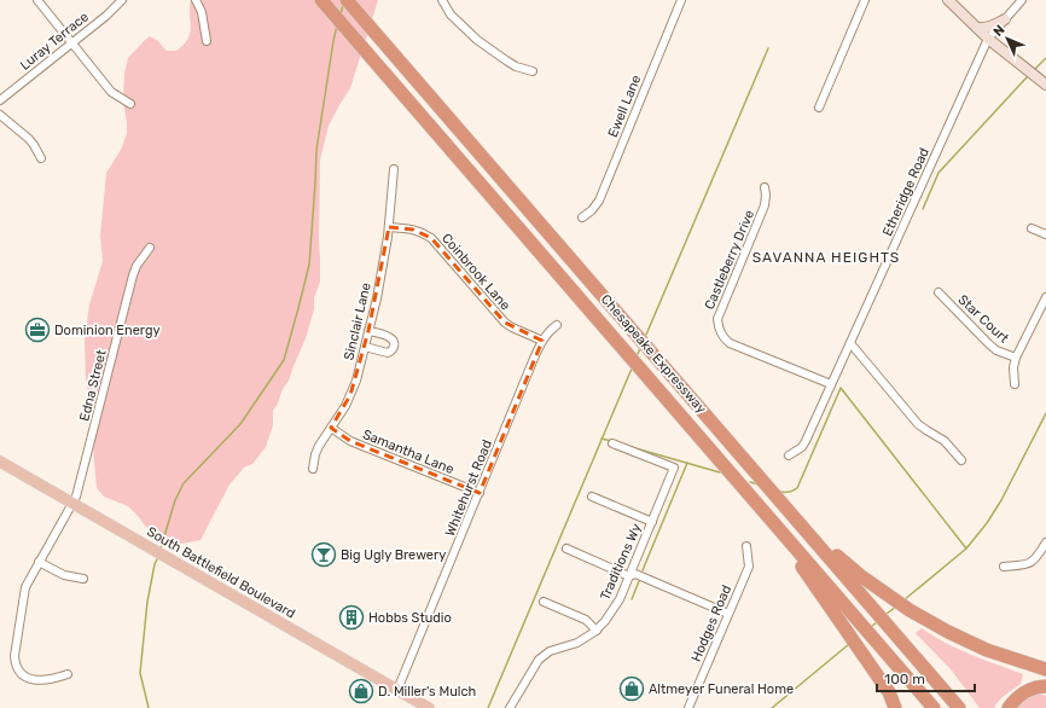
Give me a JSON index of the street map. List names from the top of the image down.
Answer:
{
  "streets": {
    "highway": ["Chesapeake Expressway"],
    "main road": ["South Battlefield Boulevard"],
    "street": [
      "Luray Terrace",
      "Ewell Lane",
      "Etheridge Road",
      "Castleberry Drive",
      "Coinbrook Lane",
      "Star Court",
      "Sinclair Lane",
      "Edna Street",
      "Samantha Lane",
      "Whitehurst Road",
      "Traditions Wy",
      "Hodges Road"
    ]
  },
  "crossings": [
    ["Etheridge Road", "Castleberry Drive"],
    ["Coinbrook Lane", "Sinclair Lane"],
    ["Coinbrook Lane", "Whitehurst Road"],
    ["Sinclair Lane", "Samantha Lane"],
    ["Edna Street", "South Battlefield Boulevard"],
    ["Samantha Lane", "Whitehurst Road"],
    ["Whitehurst Road", "South Battlefield Boulevard"]
  ],
  "districts": ["SAVANNA HEIGHTS"],
  "places": {
    "office": ["Dominion Energy"],
    "bar": ["Big Ugly Brewery"],
    "building": ["Hobbs Studio"],
    "shop": ["Altmeyer Funeral Home", "D. Miller's Mulch"]
  },
  "scale_bar": "100 m",
  "north": "top left"
}
